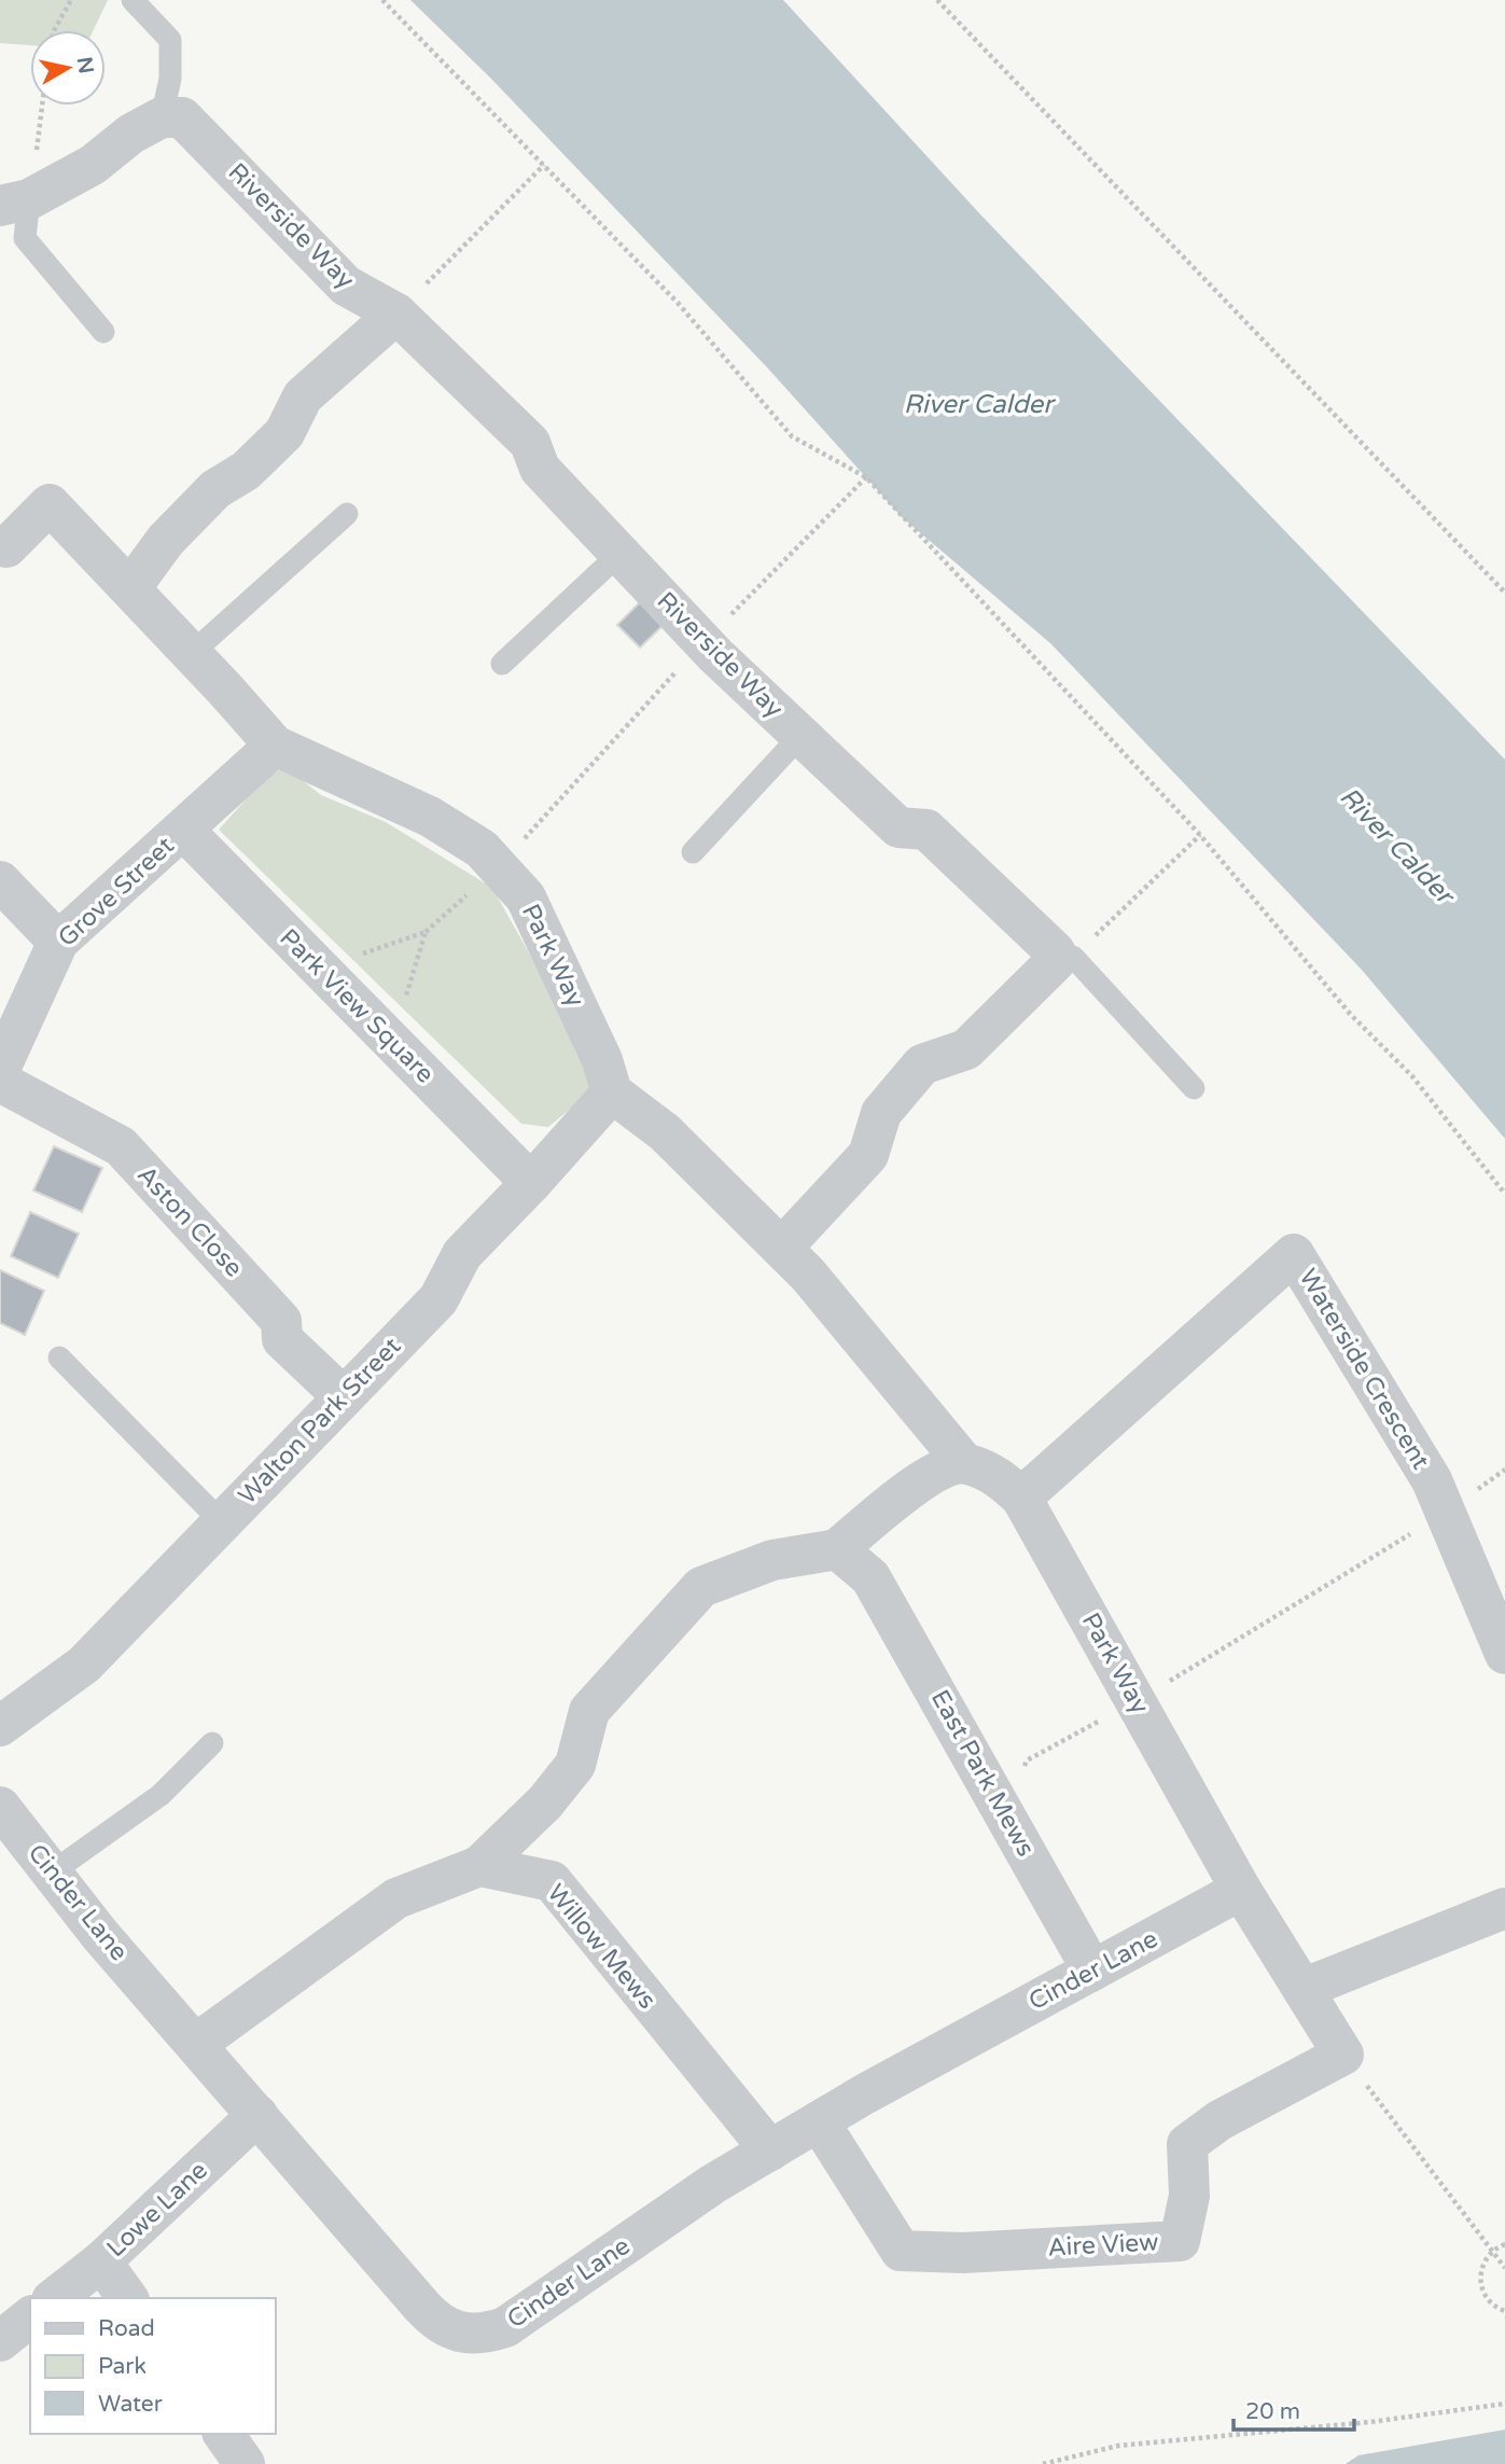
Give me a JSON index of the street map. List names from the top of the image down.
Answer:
{
  "streets": {
    "street": [
      "Riverside Way",
      "Grove Street",
      "Park Way",
      "Park View Square",
      "Aston Close",
      "Waterside Crescent",
      "Walton Park Street",
      "East Park Mews",
      "Cinder Lane",
      "Willow Mews",
      "Lowe Lane",
      "Aire View"
    ]
  },
  "crossings": [
    ["Grove Street", "Park Way"],
    ["Grove Street", "Park View Square"],
    ["Park Way", "Waterside Crescent"],
    ["Park Way", "Walton Park Street"],
    ["Park Way", "Cinder Lane"],
    ["Park Way", "Aire View"],
    ["Park View Square", "Walton Park Street"],
    ["Aston Close", "Walton Park Street"],
    ["East Park Mews", "Cinder Lane"],
    ["Cinder Lane", "Willow Mews"],
    ["Cinder Lane", "Lowe Lane"],
    ["Cinder Lane", "Aire View"]
  ],
  "water": ["River Calder"],
  "legend": ["Road", "Park", "Water"],
  "scale_bar": "20 m",
  "north": "right"
}
